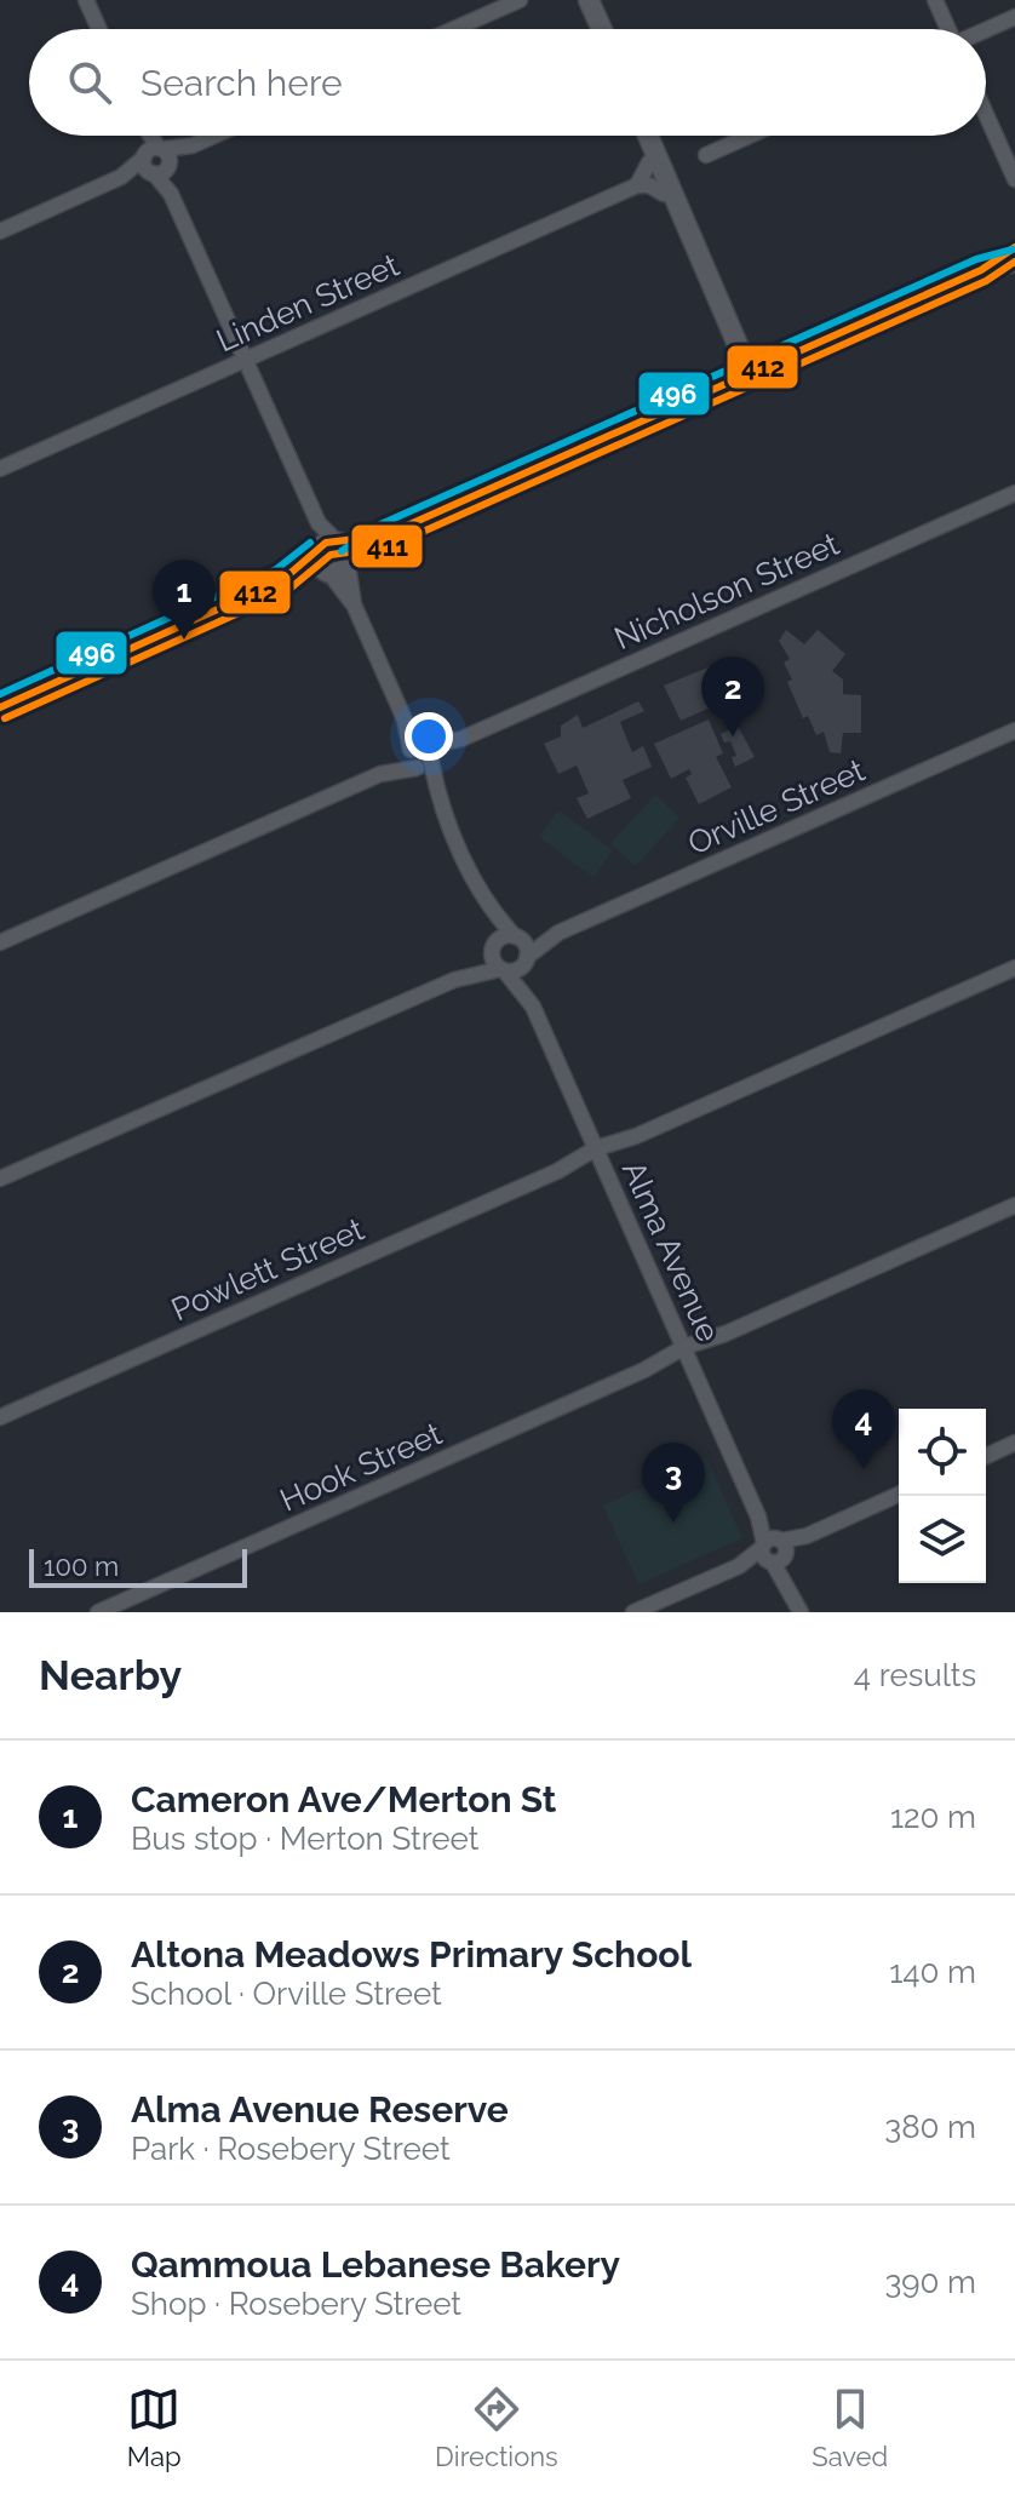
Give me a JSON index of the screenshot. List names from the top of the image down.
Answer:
{
  "streets": {
    "street": [
      "Linden Street",
      "Nicholson Street",
      "Orville Street",
      "Alma Avenue",
      "Powlett Street",
      "Hook Street"
    ]
  },
  "crossings": [
    ["Orville Street", "Alma Avenue"],
    ["Alma Avenue", "Powlett Street"],
    ["Alma Avenue", "Hook Street"]
  ],
  "lines": ["transit line 412", "transit line 496", "transit line 411"],
  "scale_bar": "100 m",
  "page": {
    "search": "Search here",
    "pins": [
      "1",
      "2",
      "4",
      "3"
    ],
    "scale": "100 m",
    "heading": ["Nearby", "4 results"],
    "list": [
      {
        "mark": "1",
        "name": "Cameron Ave/Merton St",
        "note": "Bus stop · Merton Street",
        "value": "120 m"
      },
      {
        "mark": "2",
        "name": "Altona Meadows Primary School",
        "note": "School · Orville Street",
        "value": "140 m"
      },
      {
        "mark": "3",
        "name": "Alma Avenue Reserve",
        "note": "Park · Rosebery Street",
        "value": "380 m"
      },
      {
        "mark": "4",
        "name": "Qammoua Lebanese Bakery",
        "note": "Shop · Rosebery Street",
        "value": "390 m"
      }
    ],
    "nav": ["Map", "Directions", "Saved"]
  }
}
